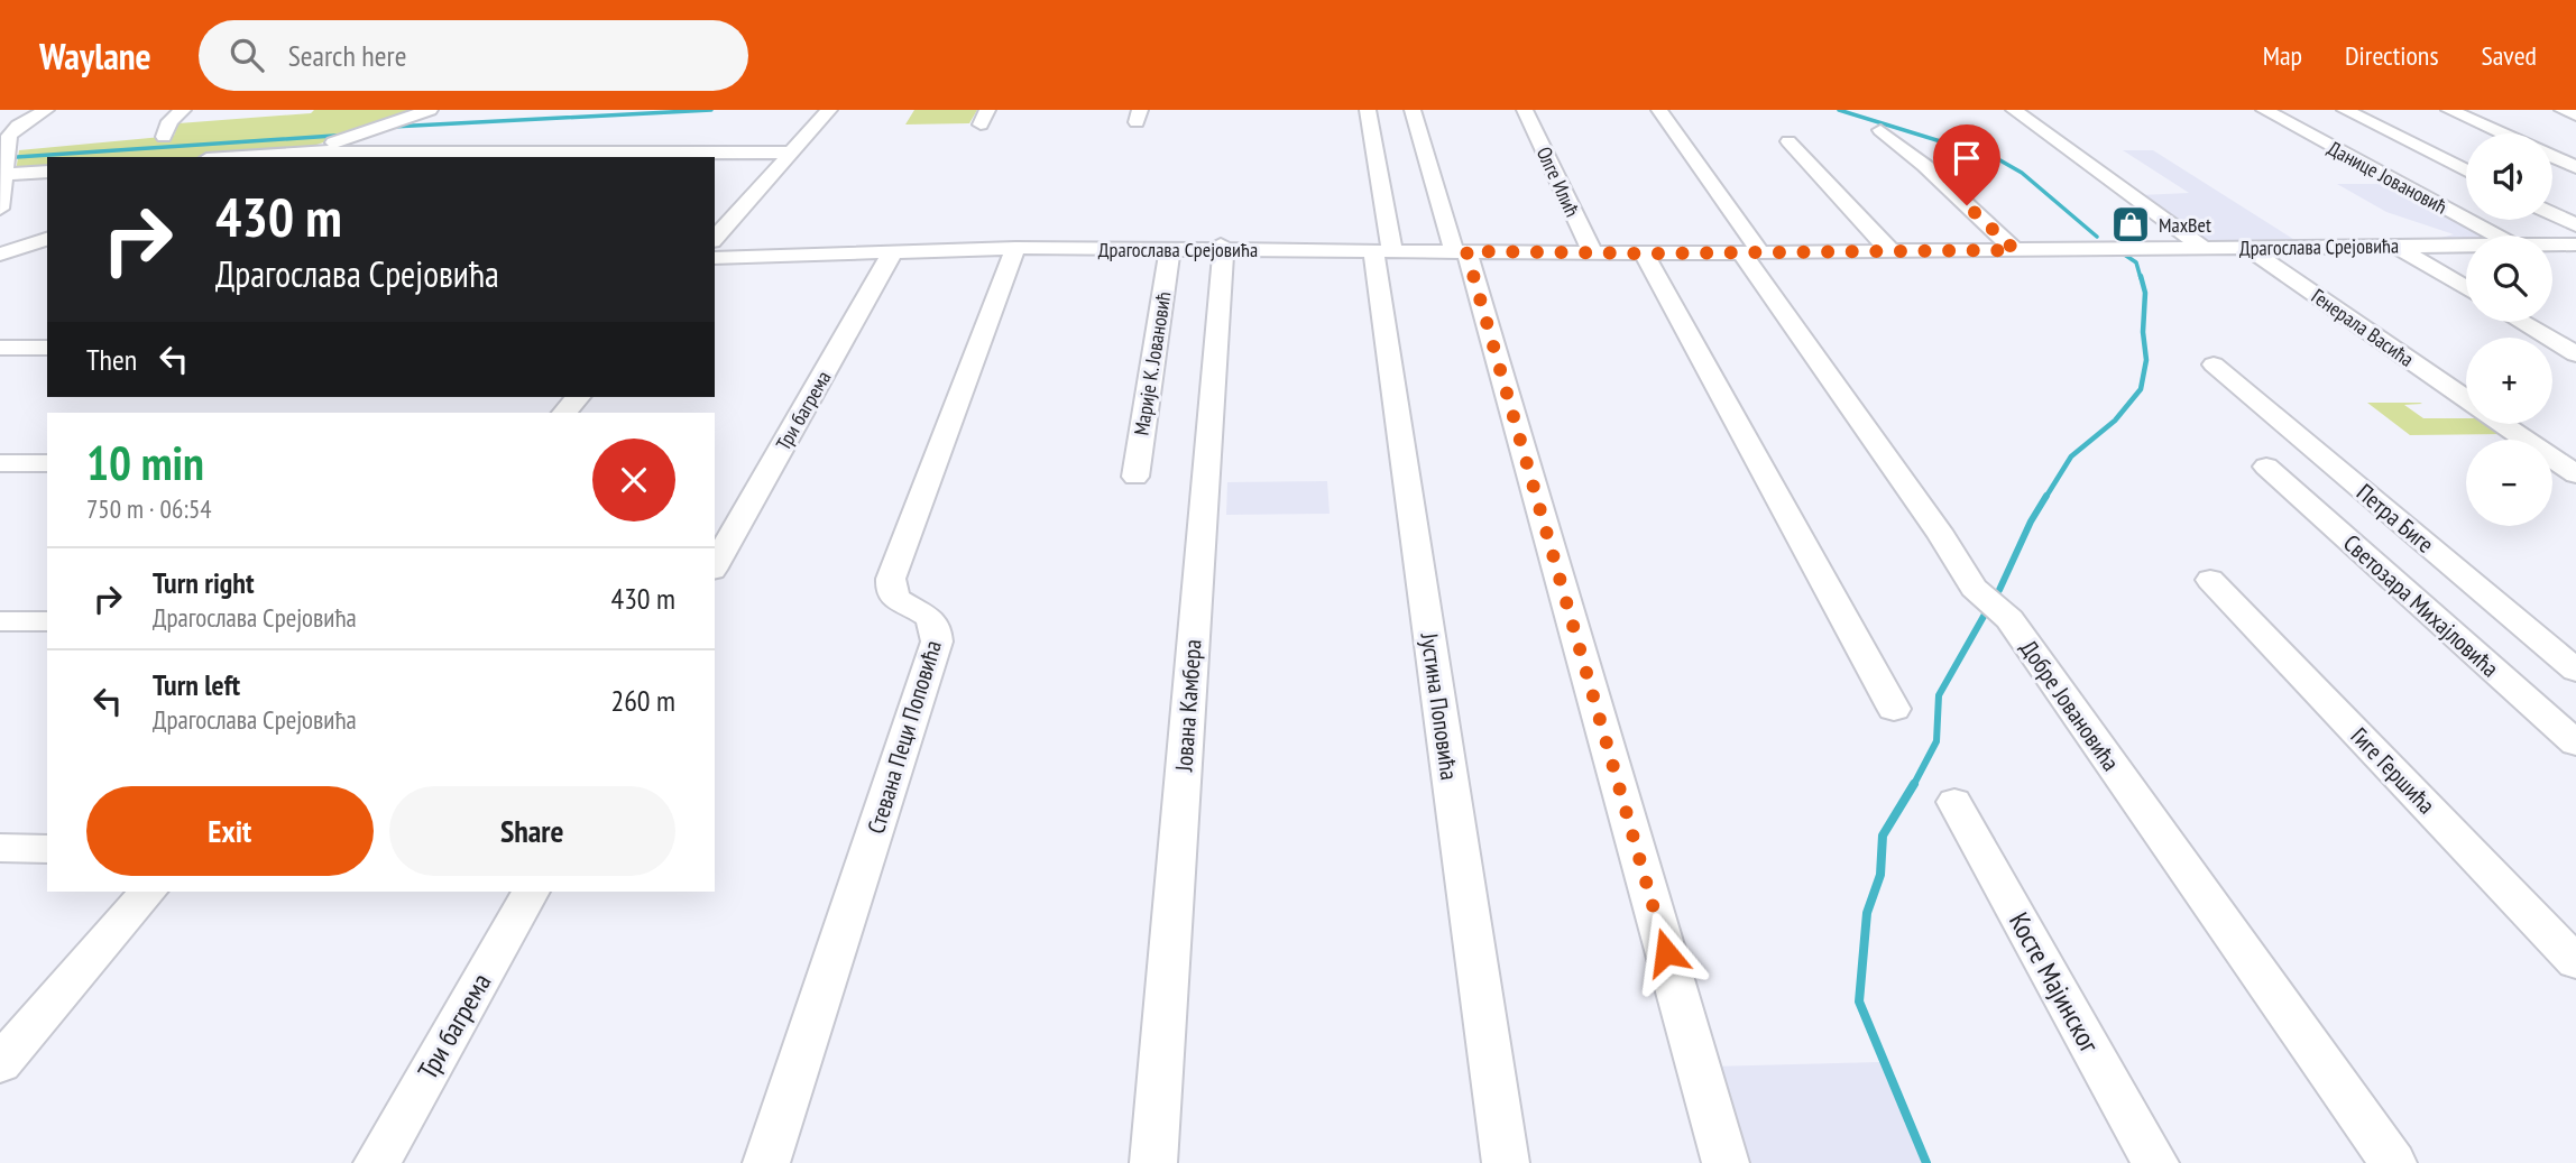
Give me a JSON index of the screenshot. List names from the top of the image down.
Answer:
{
  "streets": {
    "street": [
      "Данице Јовановић",
      "Олге Илић",
      "Драгослава Срејовића",
      "Генерала Васића",
      "Марије К. Јовановић",
      "Три багрема",
      "Петра Биге",
      "Светозара Михајловића",
      "Јована Камбера",
      "Добре Јовановића",
      "Јустина Поповића",
      "Стевана Пеци Поповића",
      "Гиге Гершића",
      "Косте Мајинског"
    ]
  },
  "crossings": [
    ["Олге Илић", "Драгослава Срејовића"],
    ["Драгослава Срејовића", "Генерала Васића"],
    ["Драгослава Срејовића", "Марије К. Јовановић"],
    ["Драгослава Срејовића", "Три багрема"],
    ["Драгослава Срејовића", "Јована Камбера"],
    ["Драгослава Срејовића", "Добре Јовановића"],
    ["Драгослава Срејовића", "Јустина Поповића"],
    ["Драгослава Срејовића", "Стевана Пеци Поповића"]
  ],
  "places": {
    "shop": ["MaxBet"]
  },
  "page": {
    "header": "Waylane",
    "search": "Search here",
    "nav": ["Map", "Directions", "Saved"],
    "map_buttons": ["+", "−"],
    "turn": ["430 m", "Драгослава Срејовића"],
    "then": "Then",
    "heading": ["10 min", "750 m · 06:54"],
    "list": [
      {
        "name": "Turn right",
        "note": "Драгослава Срејовића",
        "value": "430 m"
      },
      {
        "name": "Turn left",
        "note": "Драгослава Срејовића",
        "value": "260 m"
      }
    ],
    "buttons": ["Exit", "Share"]
  }
}
